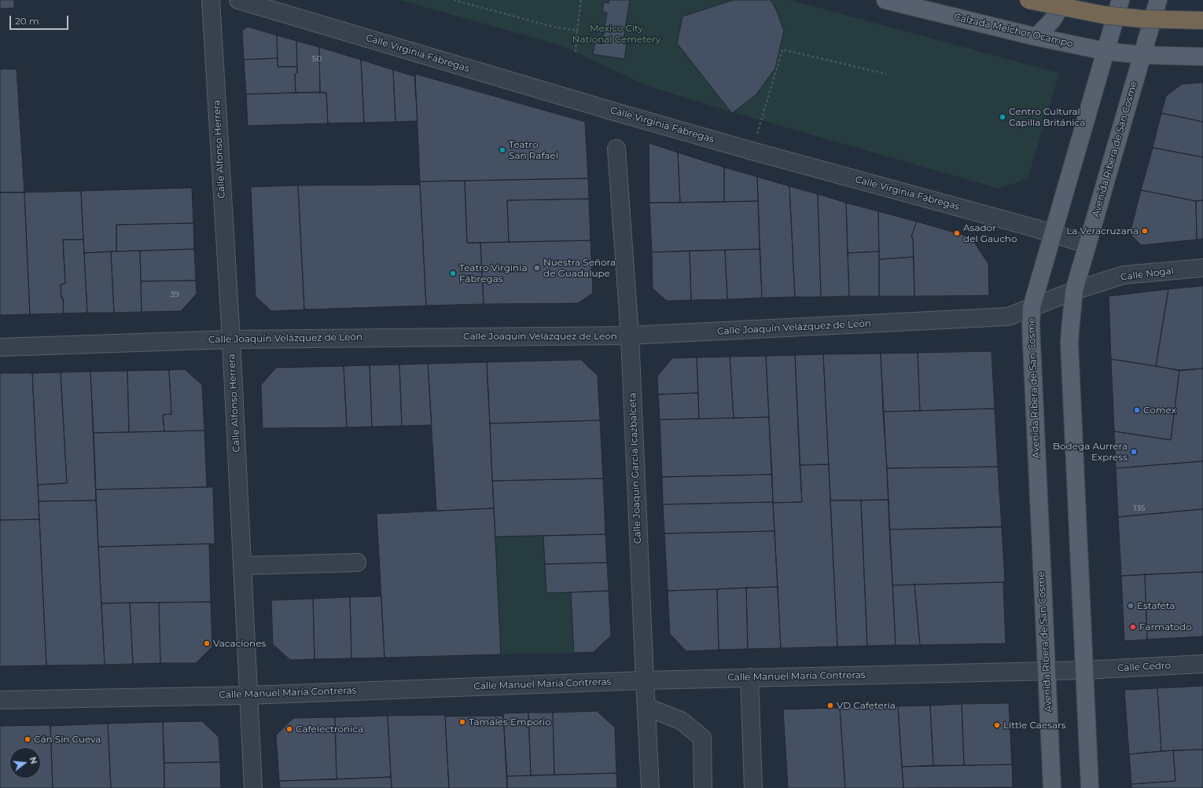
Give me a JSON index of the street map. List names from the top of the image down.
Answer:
{
  "streets": {
    "main road": ["Calzada Melchor Ocampo", "Avenida Ribera de San Cosme"],
    "street": [
      "Calle Virginia Fábregas",
      "Calle Alfonso Herrera",
      "Calle Nogal",
      "Calle Joaquín Velázquez de León",
      "Calle Joaquín García Icazbalceta",
      "Calle Cedro",
      "Calle Manuel María Contreras"
    ]
  },
  "crossings": [
    ["Calzada Melchor Ocampo", "Avenida Ribera de San Cosme"],
    ["Calle Virginia Fábregas", "Avenida Ribera de San Cosme"],
    ["Calle Alfonso Herrera", "Calle Joaquín Velázquez de León"],
    ["Calle Alfonso Herrera", "Calle Manuel María Contreras"],
    ["Avenida Ribera de San Cosme", "Calle Nogal"],
    ["Avenida Ribera de San Cosme", "Calle Joaquín Velázquez de León"],
    ["Avenida Ribera de San Cosme", "Calle Cedro"],
    ["Avenida Ribera de San Cosme", "Calle Manuel María Contreras"],
    ["Calle Nogal", "Calle Joaquín Velázquez de León"],
    ["Calle Joaquín Velázquez de León", "Calle Joaquín García Icazbalceta"],
    ["Calle Joaquín García Icazbalceta", "Calle Manuel María Contreras"],
    ["Calle Cedro", "Calle Manuel María Contreras"]
  ],
  "parks": ["Mexico City National Cemetery"],
  "places": [
    "Centro Cultural Capilla Británica",
    "Teatro San Rafael",
    "La Veracruzana",
    "Asador del Gaucho",
    "Nuestra Señora de Guadalupe",
    "Teatro Virginia Fábregas",
    "Comex",
    "Bodega Aurrera Express",
    "Estafeta",
    "Farmatodo",
    "Vacaciones",
    "VD Cafetería",
    "Tamales Emporio",
    "Little Caesars",
    "Cafelectronica",
    "Cán Sin Cueva"
  ],
  "house_numbers": ["50", "39", "135"],
  "scale_bar": "20 m",
  "north": "right"
}
